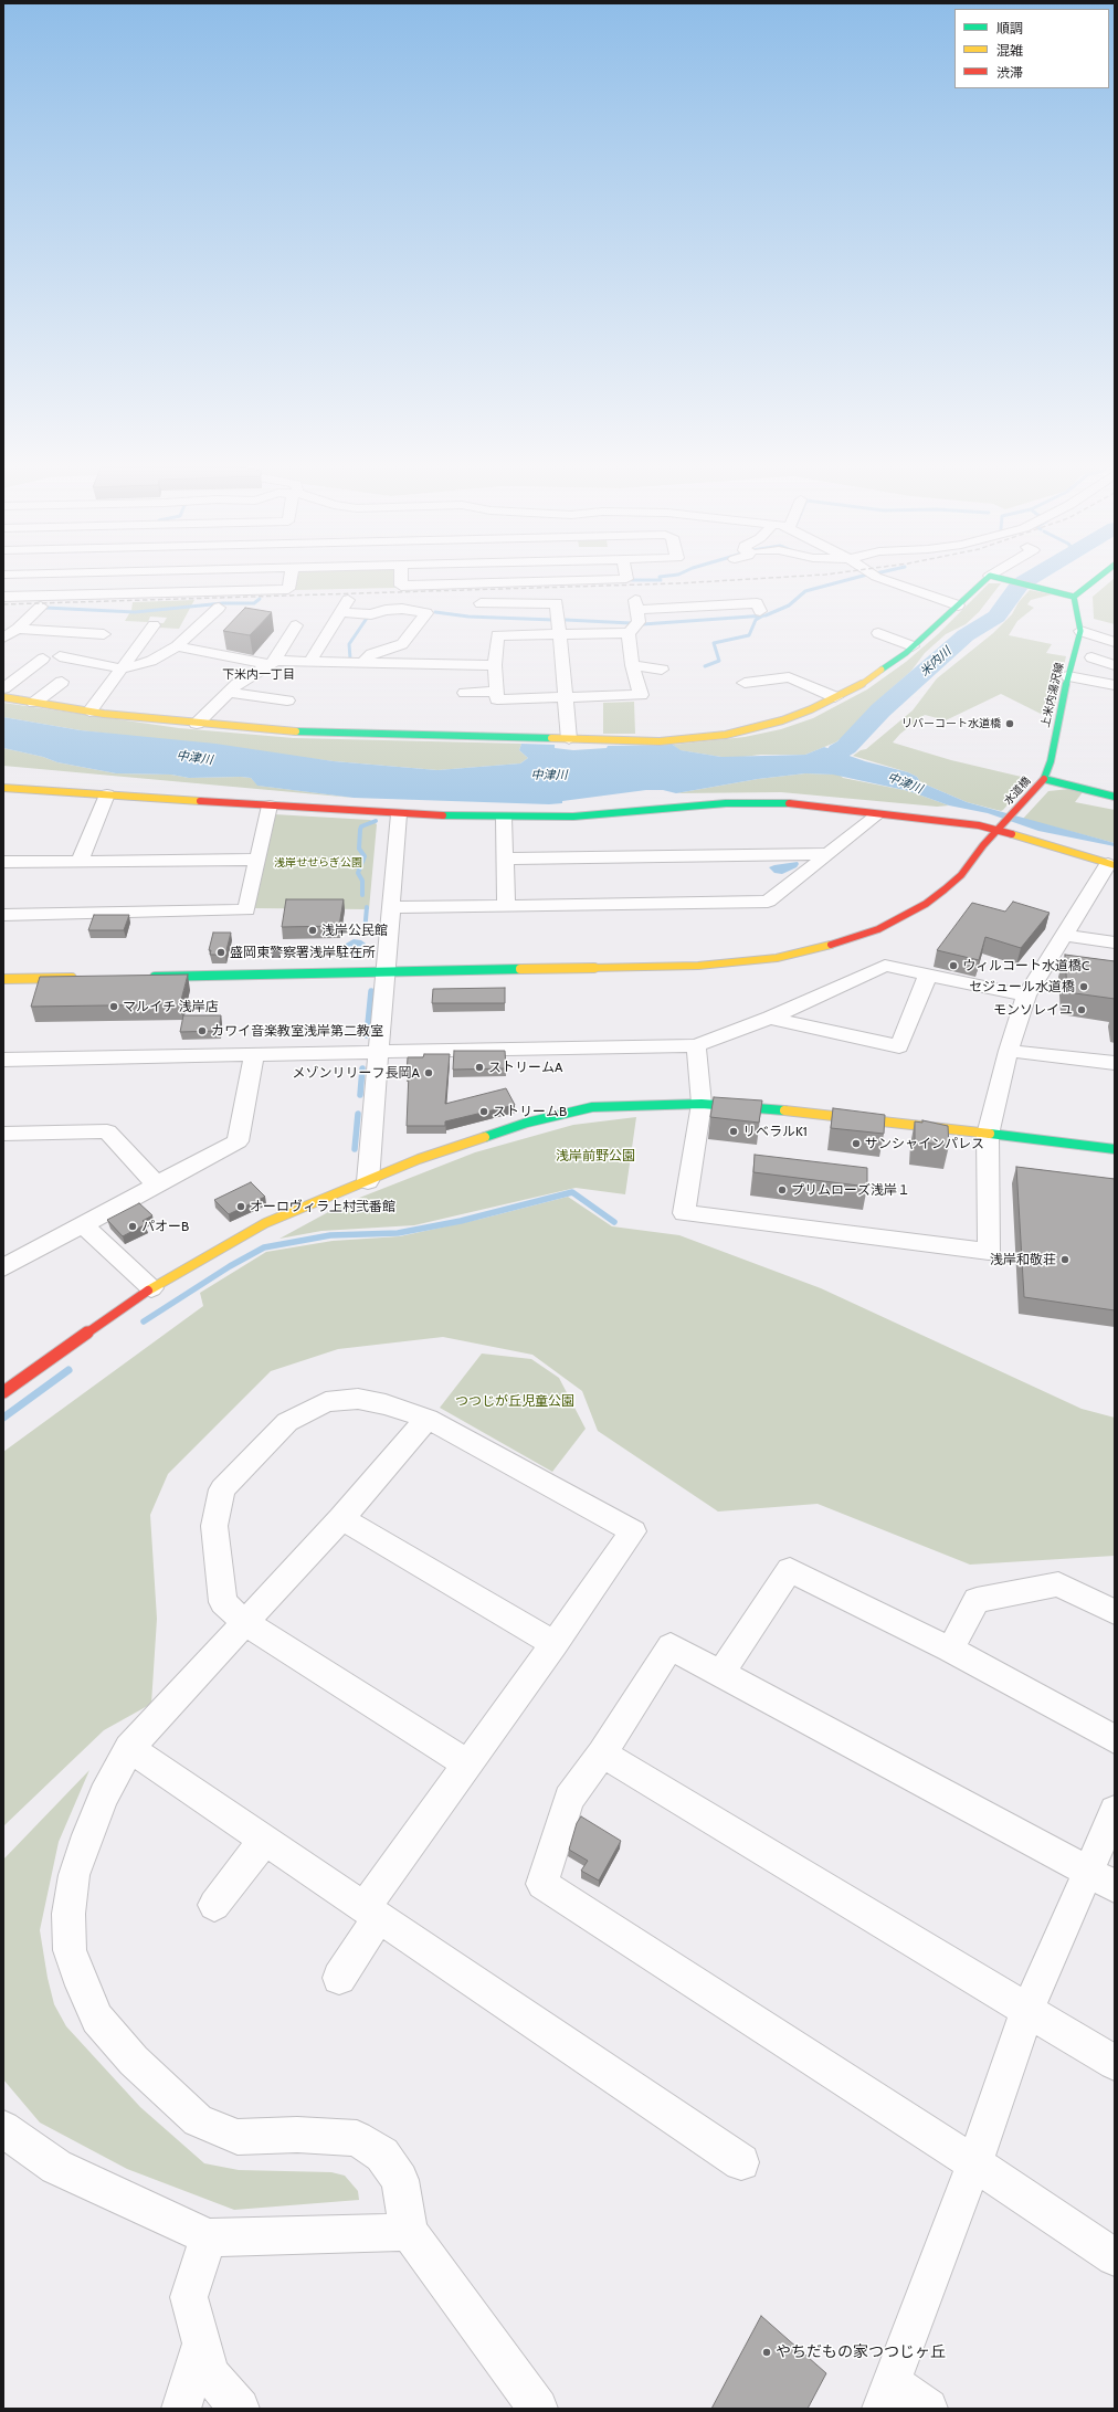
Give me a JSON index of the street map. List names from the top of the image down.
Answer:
{
  "streets": {
    "street": ["上米内湯沢線", "水道橋"]
  },
  "crossings": [
    ["上米内湯沢線", "水道橋"]
  ],
  "districts": ["下米内一丁目"],
  "water": ["米内川", "中津川"],
  "parks": ["浅岸せせらぎ公園", "浅岸前野公園", "つつじが丘児童公園"],
  "places": [
    "リバーコート水道橋",
    "浅岸公民館",
    "盛岡東警察署浅岸駐在所",
    "ウィルコート水道橋C",
    "セジュール水道橋",
    "マルイチ 浅岸店",
    "モンソレイユ",
    "カワイ音楽教室浅岸第二教室",
    "ストリームA",
    "メゾンリリーフ長岡A",
    "ストリームB",
    "リベラルK1",
    "サンシャインパレス",
    "プリムローズ浅岸１",
    "オーロヴィラ上村弐番館",
    "パオーB",
    "浅岸和敬荘",
    "やちだもの家つつじヶ丘"
  ],
  "legend": ["順調", "混雑", "渋滞"]
}
